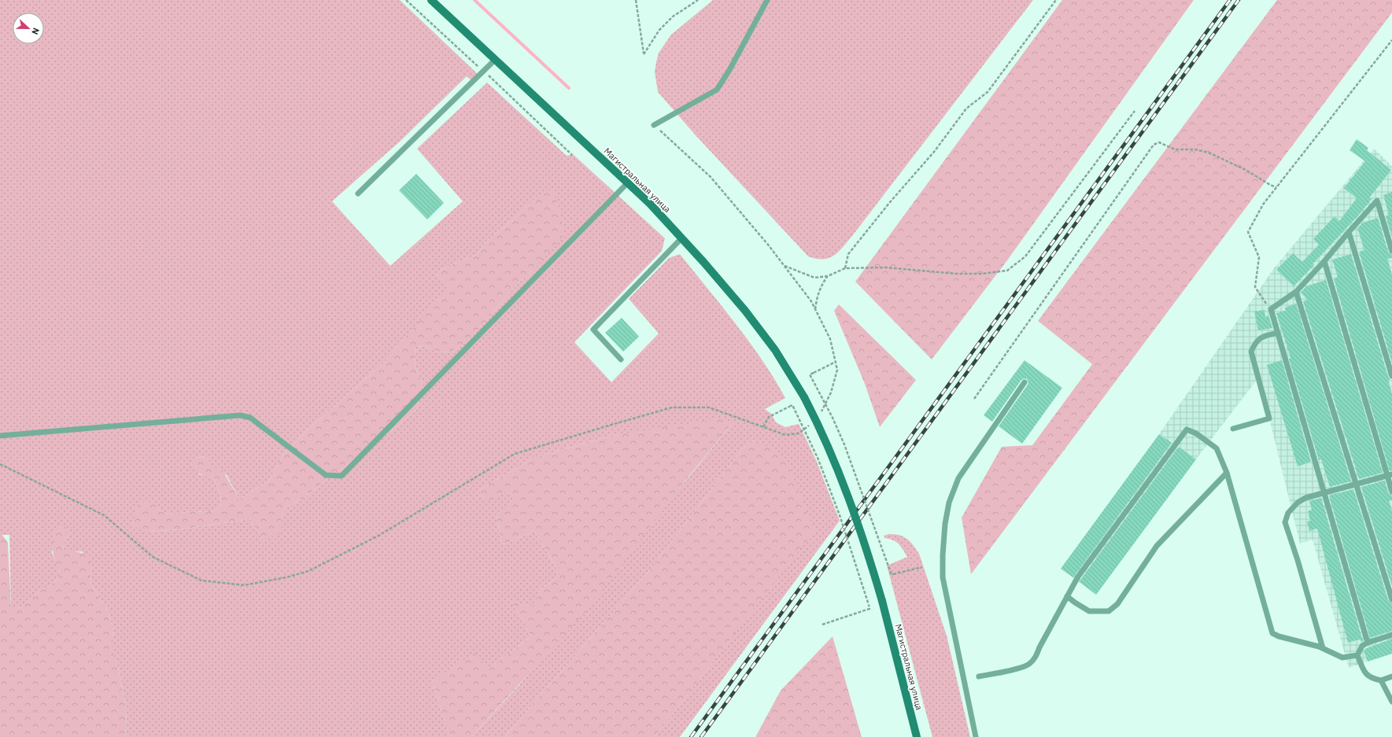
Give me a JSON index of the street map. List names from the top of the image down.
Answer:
{
  "streets": {
    "main road": ["Магистральная улица"]
  },
  "north": "right"
}
